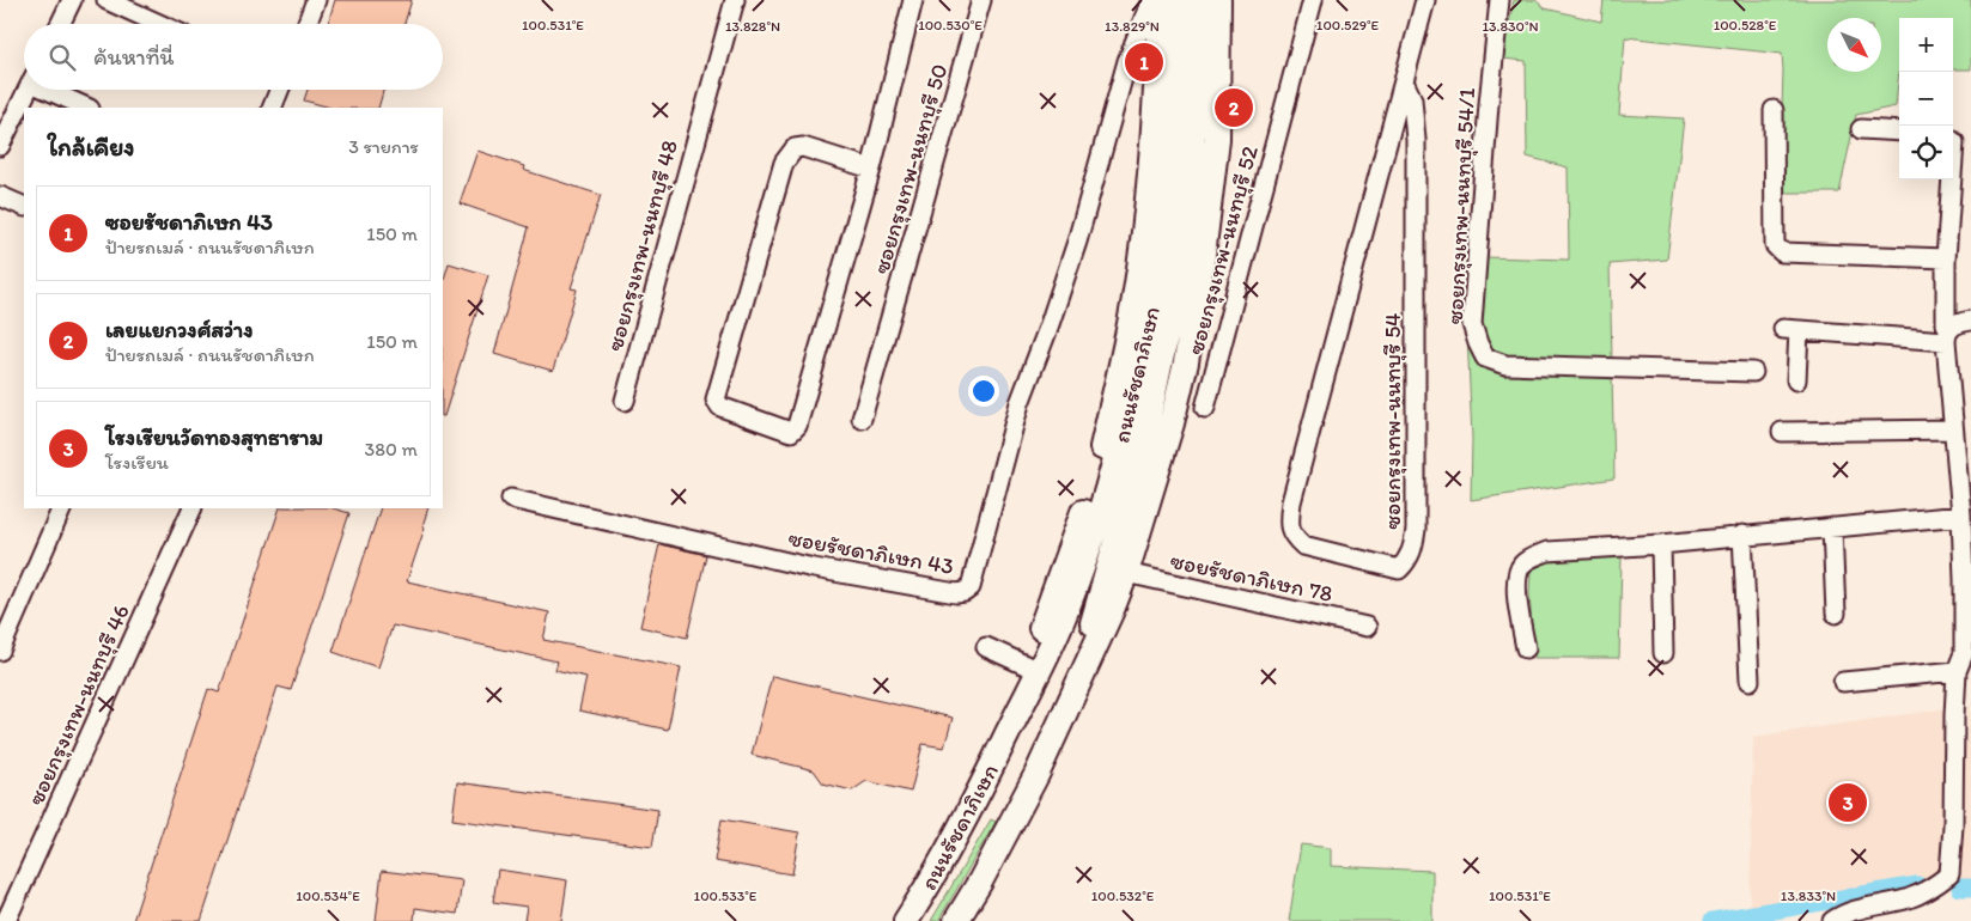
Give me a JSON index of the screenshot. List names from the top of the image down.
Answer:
{
  "streets": {
    "main road": ["ถนนรัชดาภิเษก"],
    "street": [
      "ซอยกรุงเทพ-นนทบุรี 50",
      "ซอยกรุงเทพ-นนทบุรี 54/1",
      "ซอยกรุงเทพ-นนทบุรี 48",
      "ซอยกรุงเทพ-นนทบุรี 52",
      "ซอยกรุงเทพ-นนทบุรี 54",
      "ซอยรัชดาภิเษก 43",
      "ซอยรัชดาภิเษก 78",
      "ซอยกรุงเทพ-นนทบุรี 46"
    ]
  },
  "crossings": [
    ["ถนนรัชดาภิเษก", "ซอยรัชดาภิเษก 78"]
  ],
  "north": "bottom right",
  "page": {
    "map_buttons": ["+", "−"],
    "search": "ค้นหาที่นี่",
    "pins": ["1", "2", "3"],
    "heading": ["ใกล้เคียง", "3 รายการ"],
    "list": [
      {
        "mark": "1",
        "name": "ซอยรัชดาภิเษก 43",
        "note": "ป้ายรถเมล์ · ถนนรัชดาภิเษก",
        "value": "150 m"
      },
      {
        "mark": "2",
        "name": "เลยแยกวงศ์สว่าง",
        "note": "ป้ายรถเมล์ · ถนนรัชดาภิเษก",
        "value": "150 m"
      },
      {
        "mark": "3",
        "name": "โรงเรียนวัดทองสุทธาราม",
        "note": "โรงเรียน",
        "value": "380 m"
      }
    ]
  },
  "coordinates": [
    "100.531°E",
    "100.529°E",
    "100.528°E",
    "100.530°E",
    "13.828°N",
    "13.829°N",
    "13.830°N",
    "13.833°N",
    "100.534°E",
    "100.533°E",
    "100.532°E"
  ]
}
